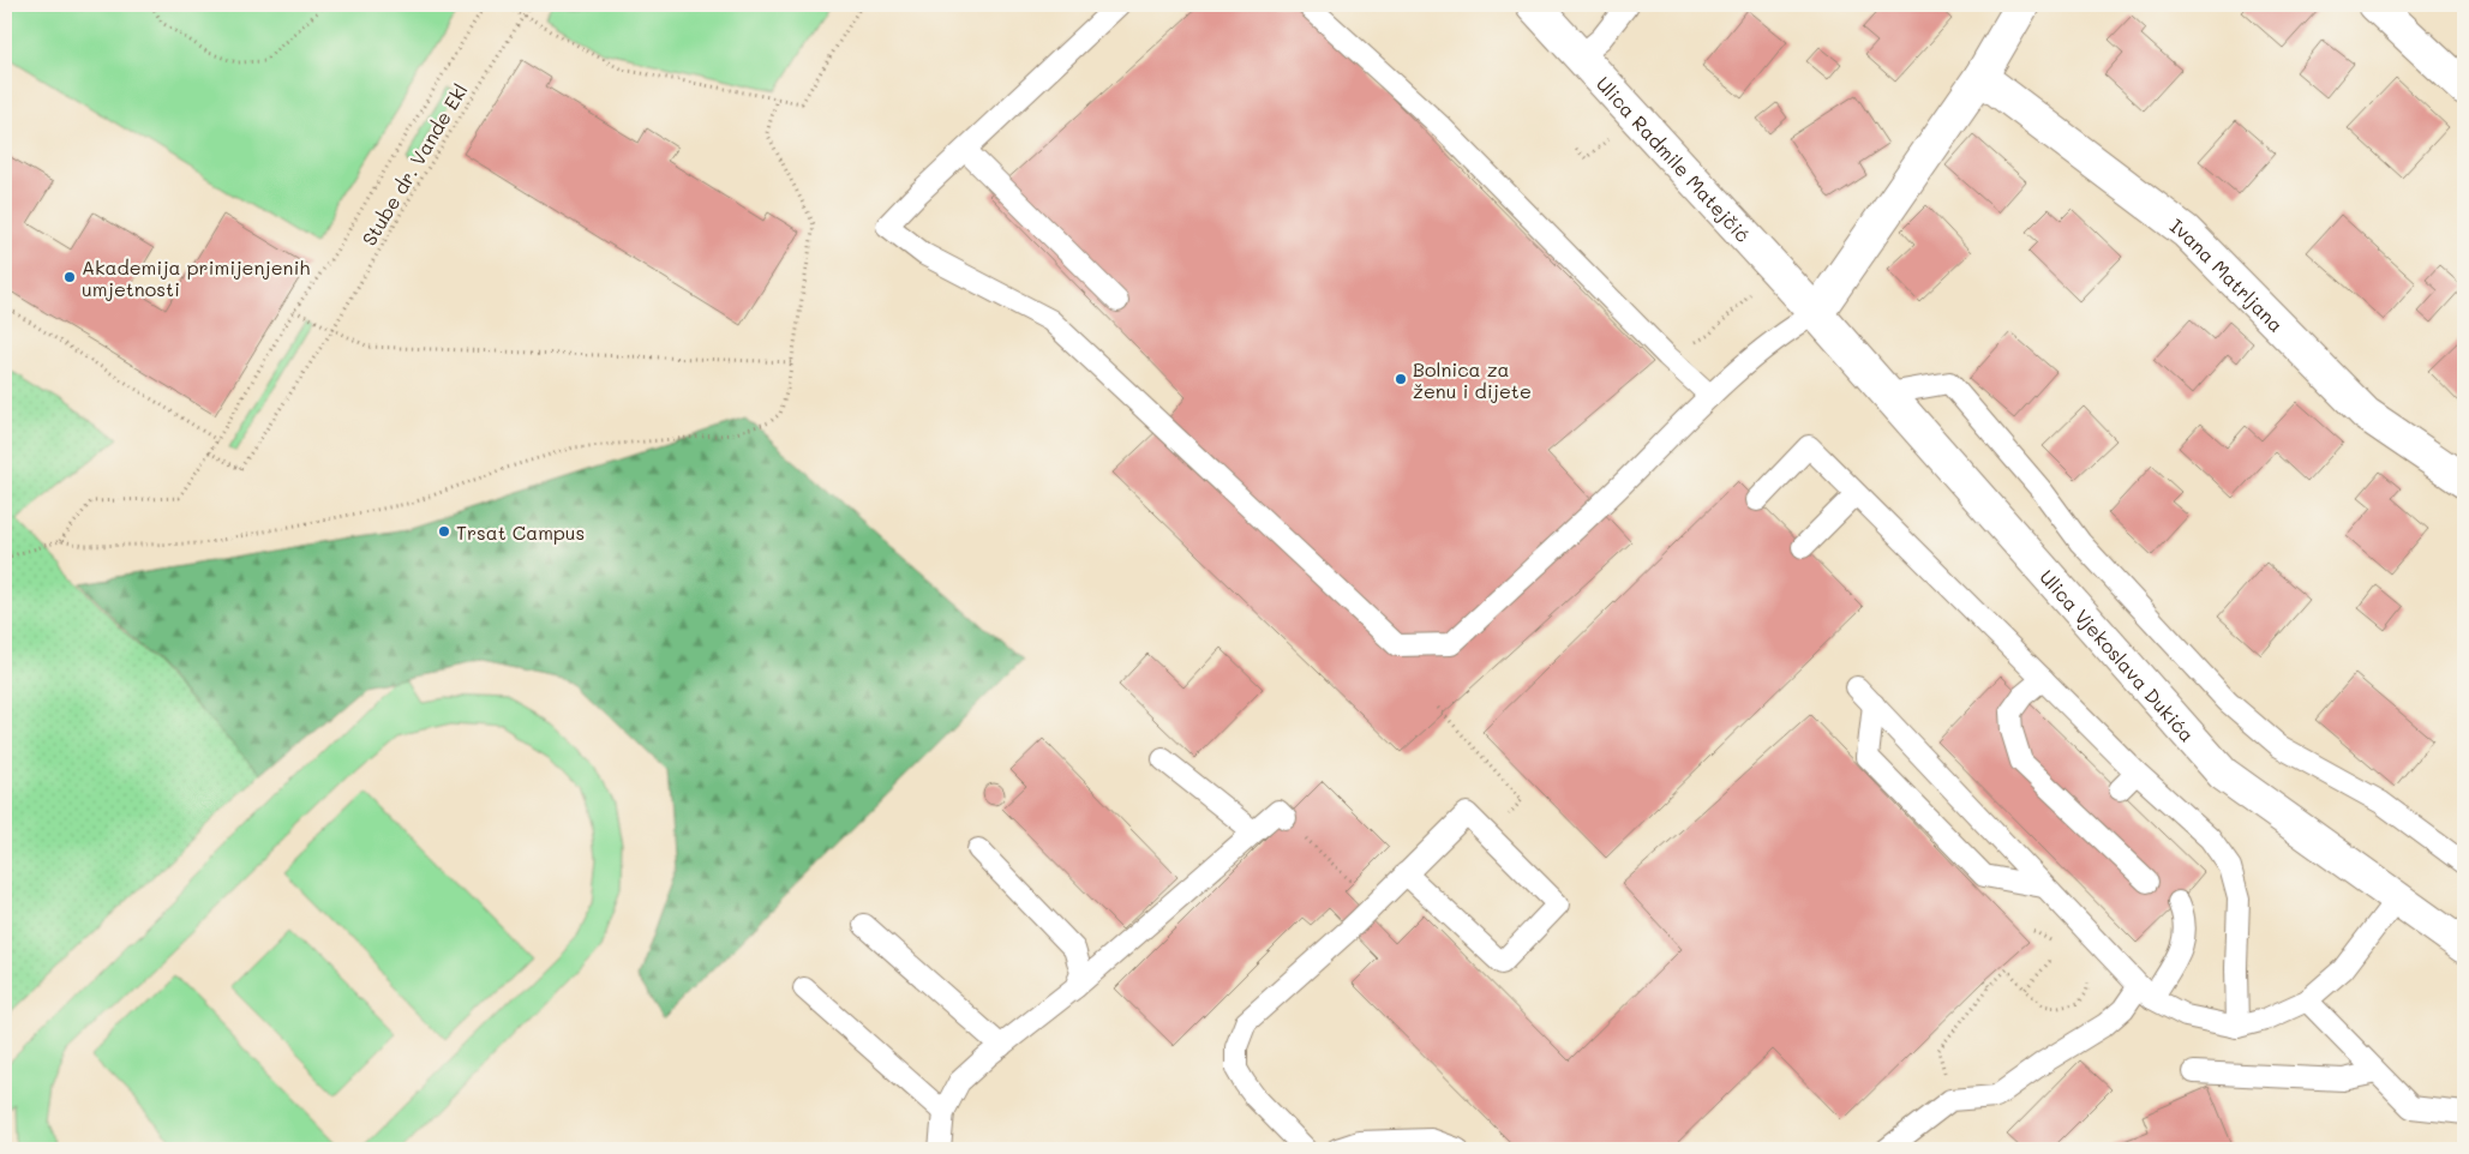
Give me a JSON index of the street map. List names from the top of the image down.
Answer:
{
  "streets": {
    "street": ["Ulica Radmile Matejčić", "Ivana Matrljana", "Ulica Vjekoslava Dukića"],
    "path": ["Stube dr. Vande Ekl"]
  },
  "crossings": [
    ["Ulica Radmile Matejčić", "Ulica Vjekoslava Dukića"]
  ],
  "places": ["Akademija primijenjenih umjetnosti", "Bolnica za ženu i dijete", "Trsat Campus"]
}
